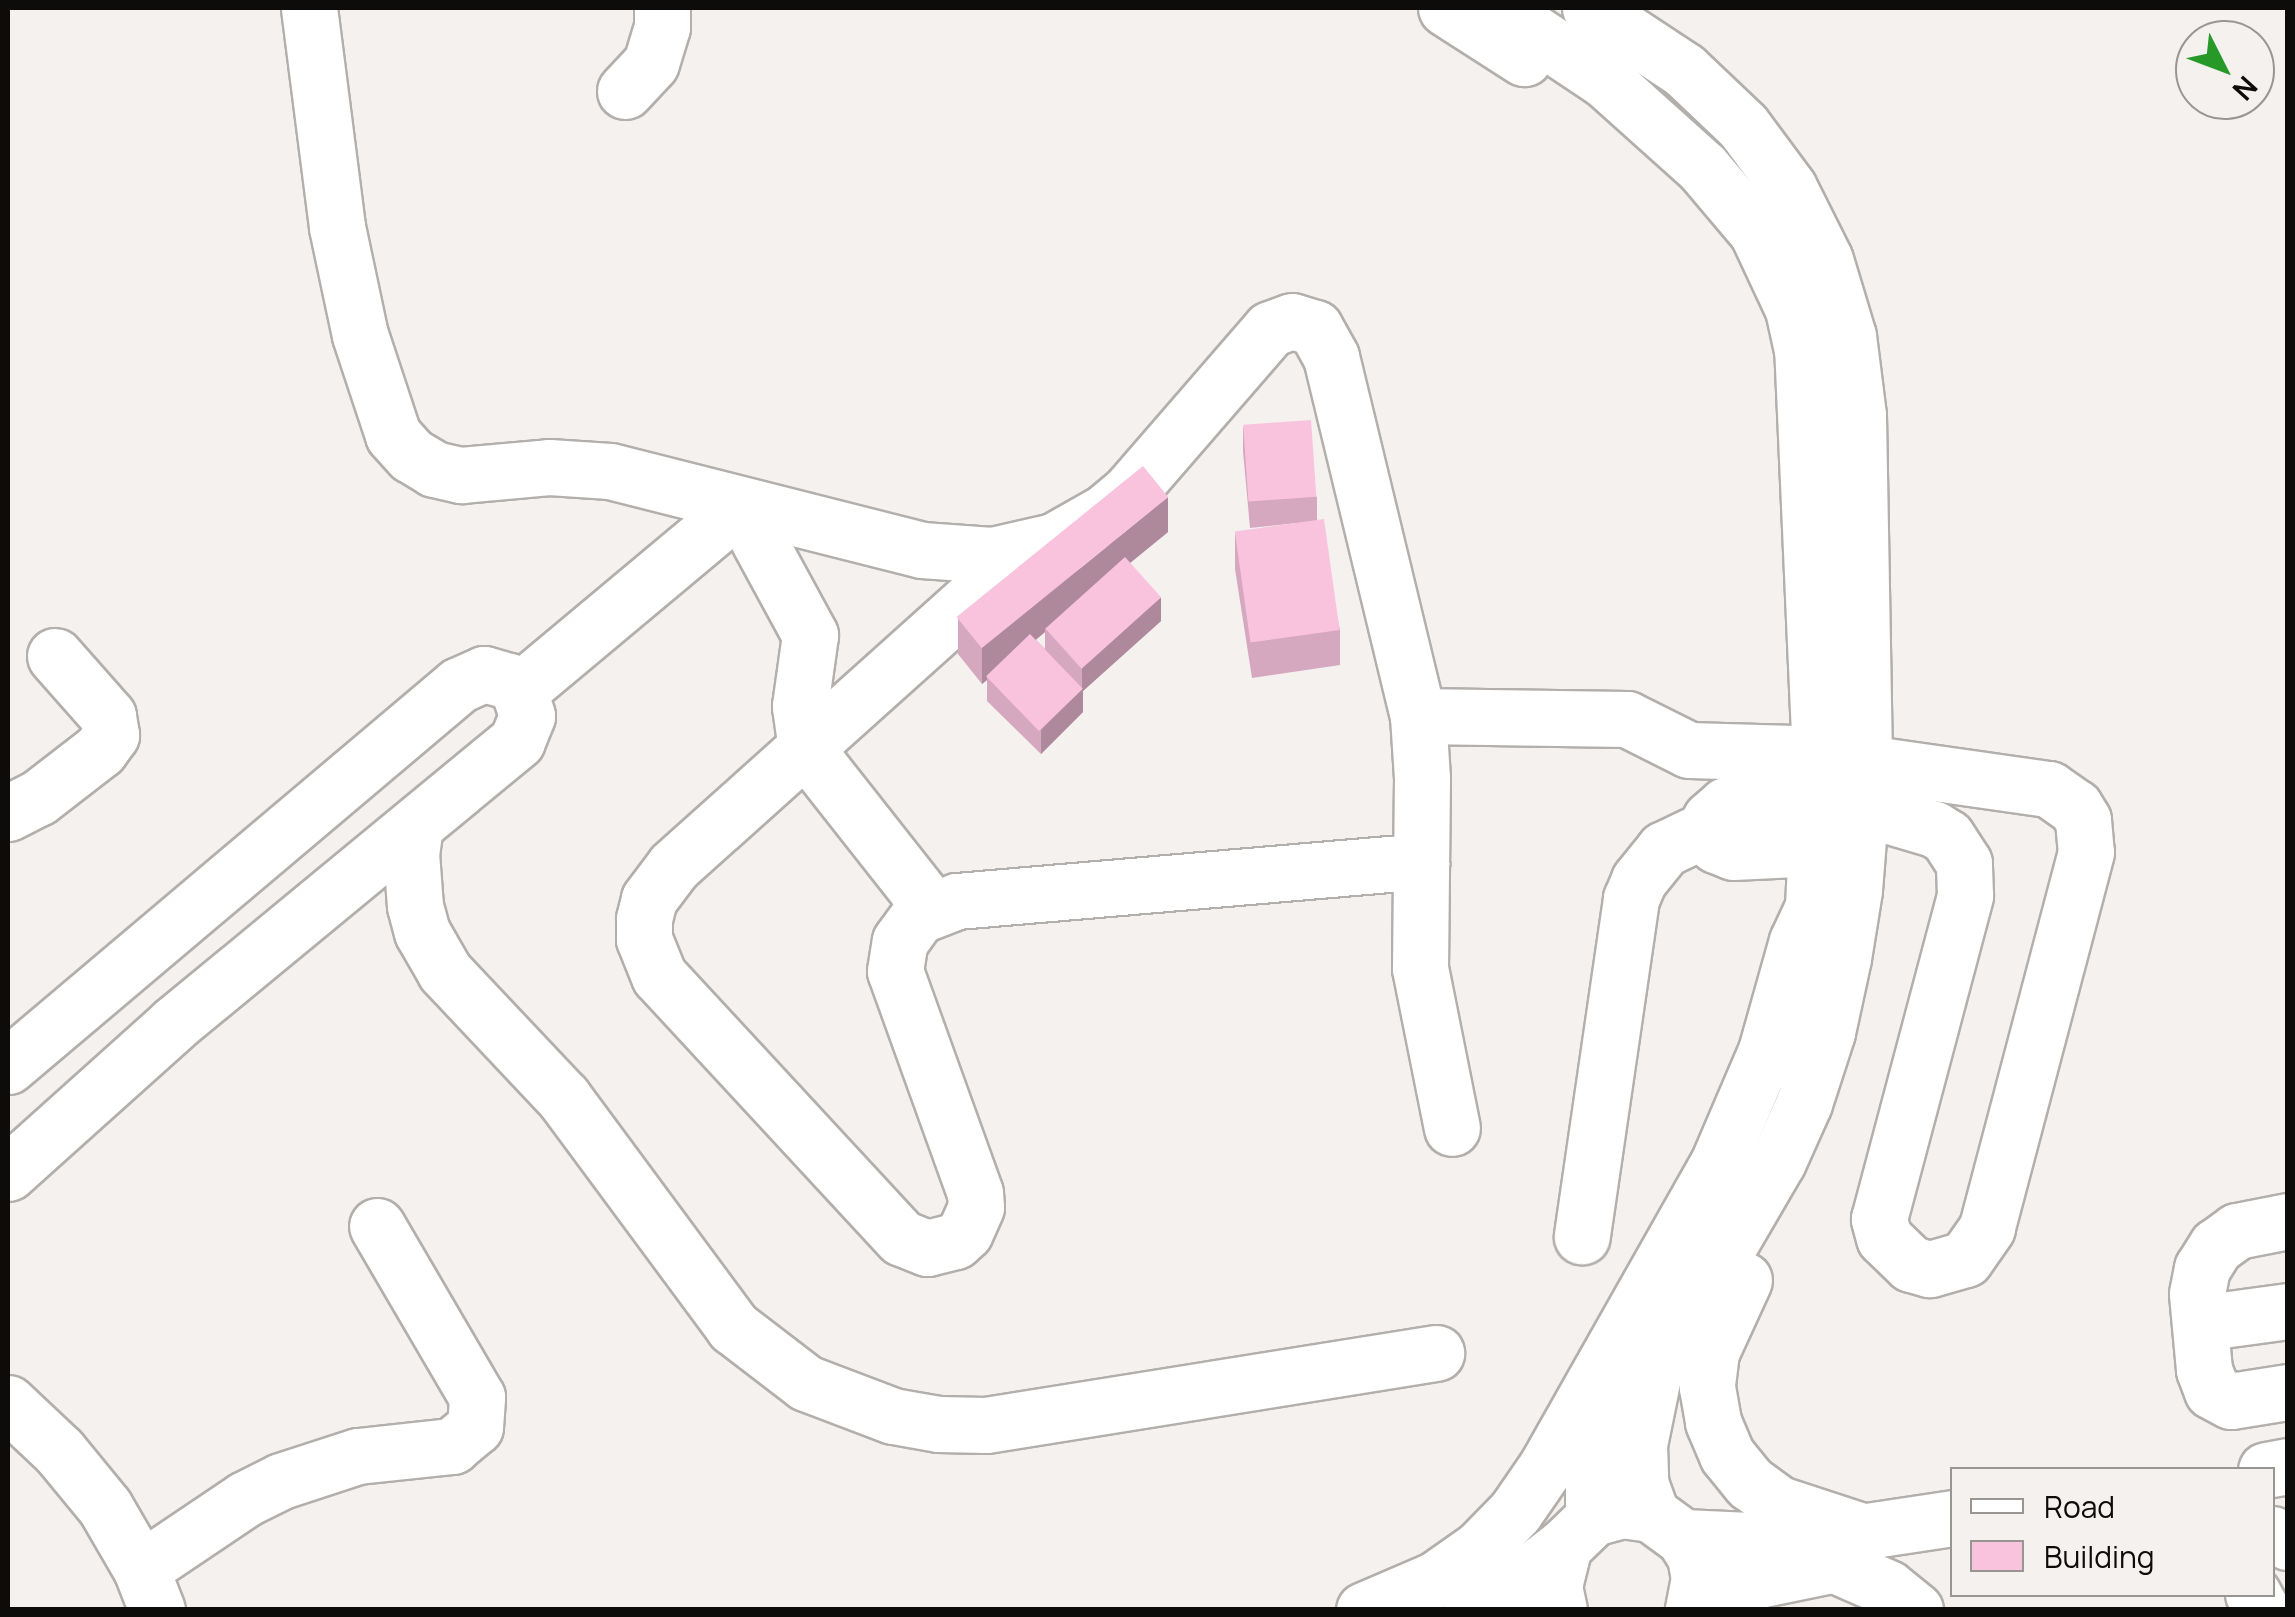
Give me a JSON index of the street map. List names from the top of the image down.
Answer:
{
  "legend": ["Road", "Building"],
  "north": "bottom right"
}
